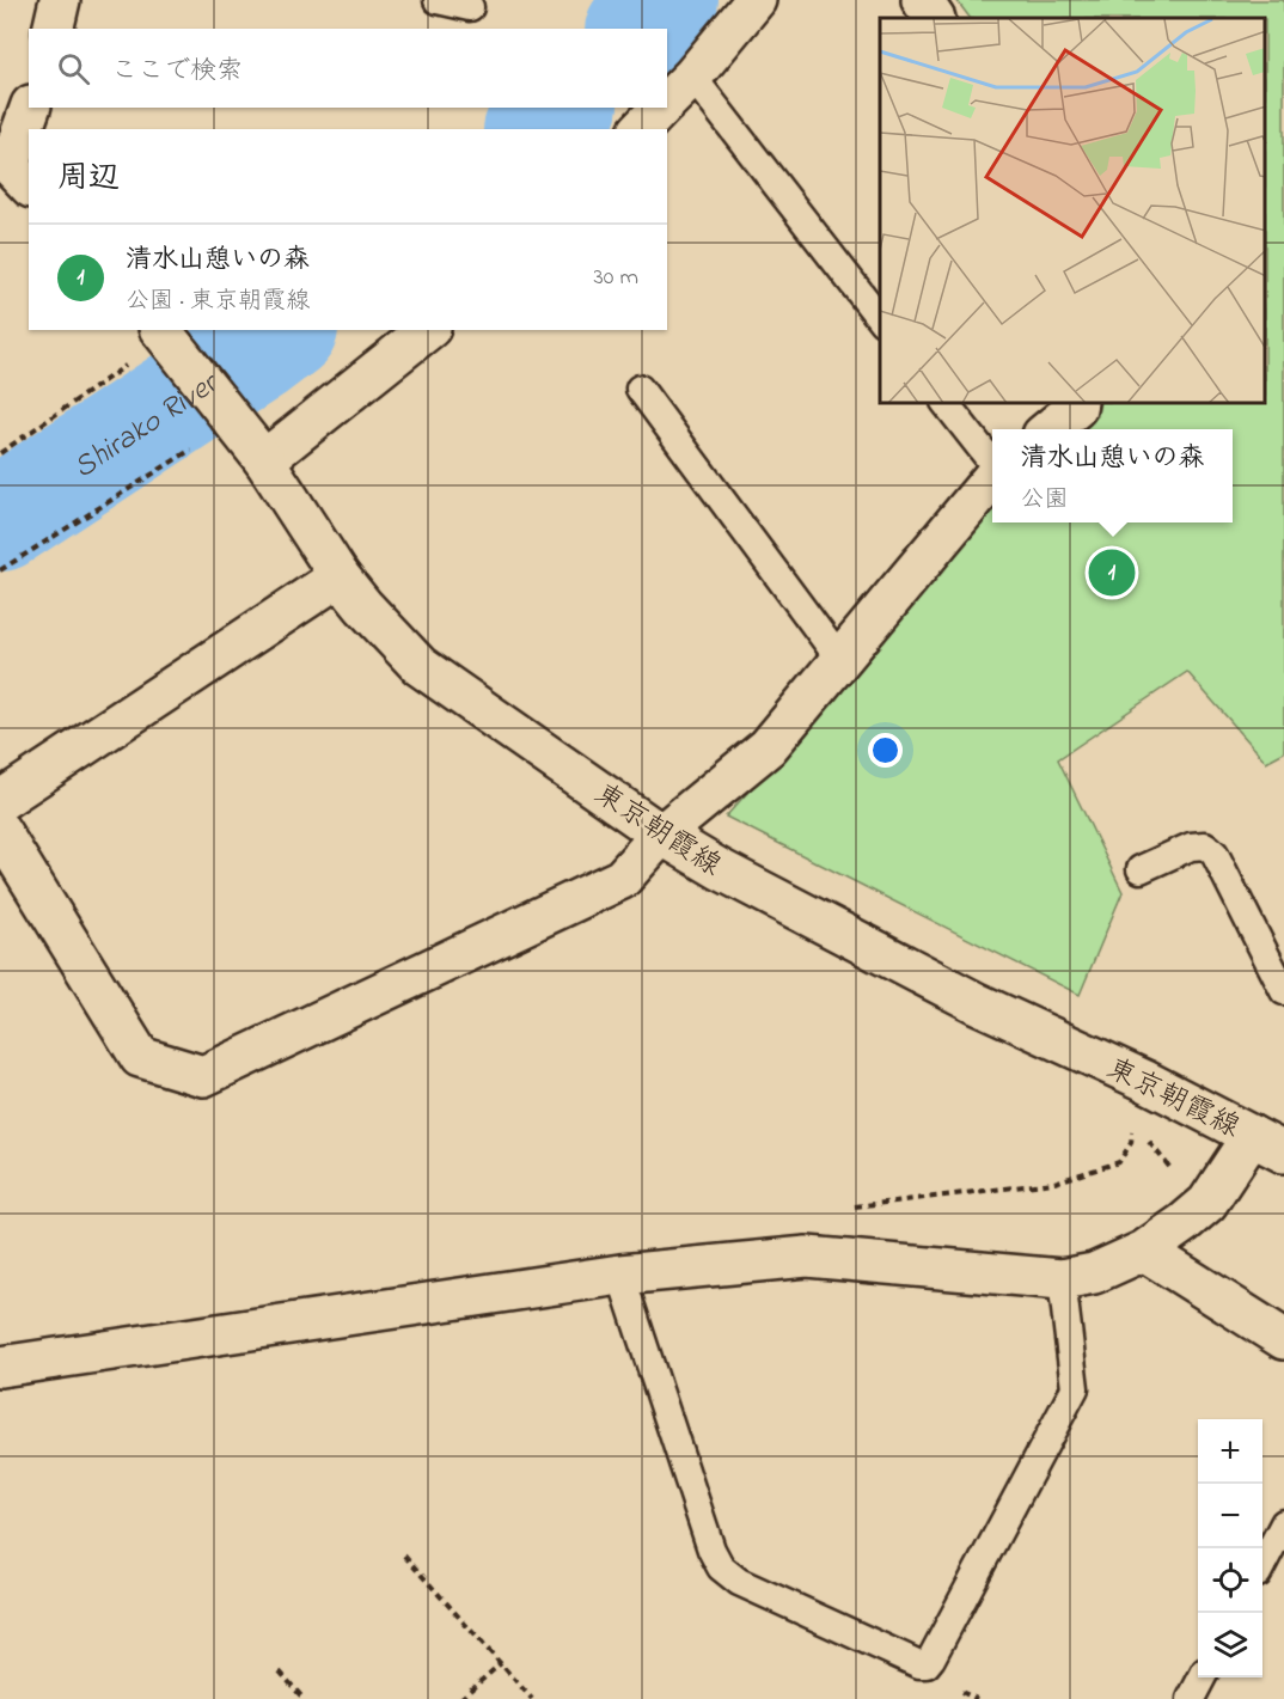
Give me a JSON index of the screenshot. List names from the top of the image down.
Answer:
{
  "streets": {
    "street": ["東京朝霞線"]
  },
  "water": ["Shirako River"],
  "page": {
    "search": "ここで検索",
    "heading": "周辺",
    "list": [
      {
        "mark": "1",
        "name": "清水山憩いの森",
        "note": "公園 · 東京朝霞線",
        "value": "30 m"
      }
    ],
    "popup": ["清水山憩いの森", "公園"],
    "pins": "1",
    "map_buttons": ["+", "−"]
  }
}
